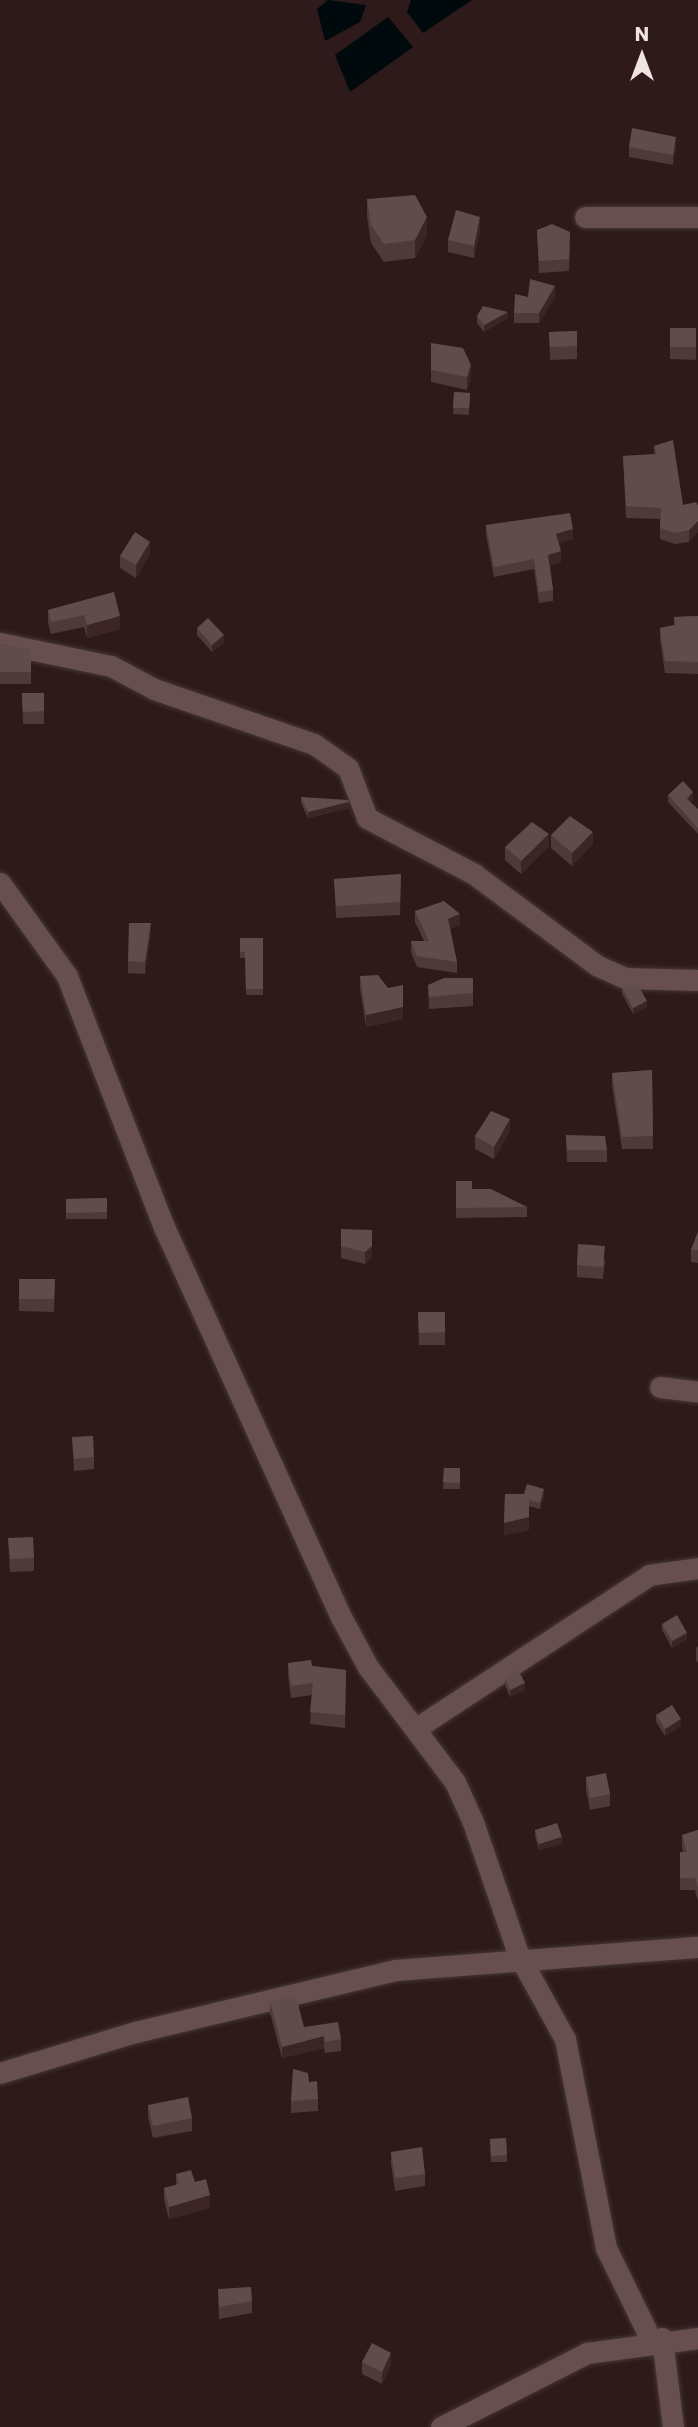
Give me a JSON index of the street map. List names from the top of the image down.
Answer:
{
  "north": "top"
}
